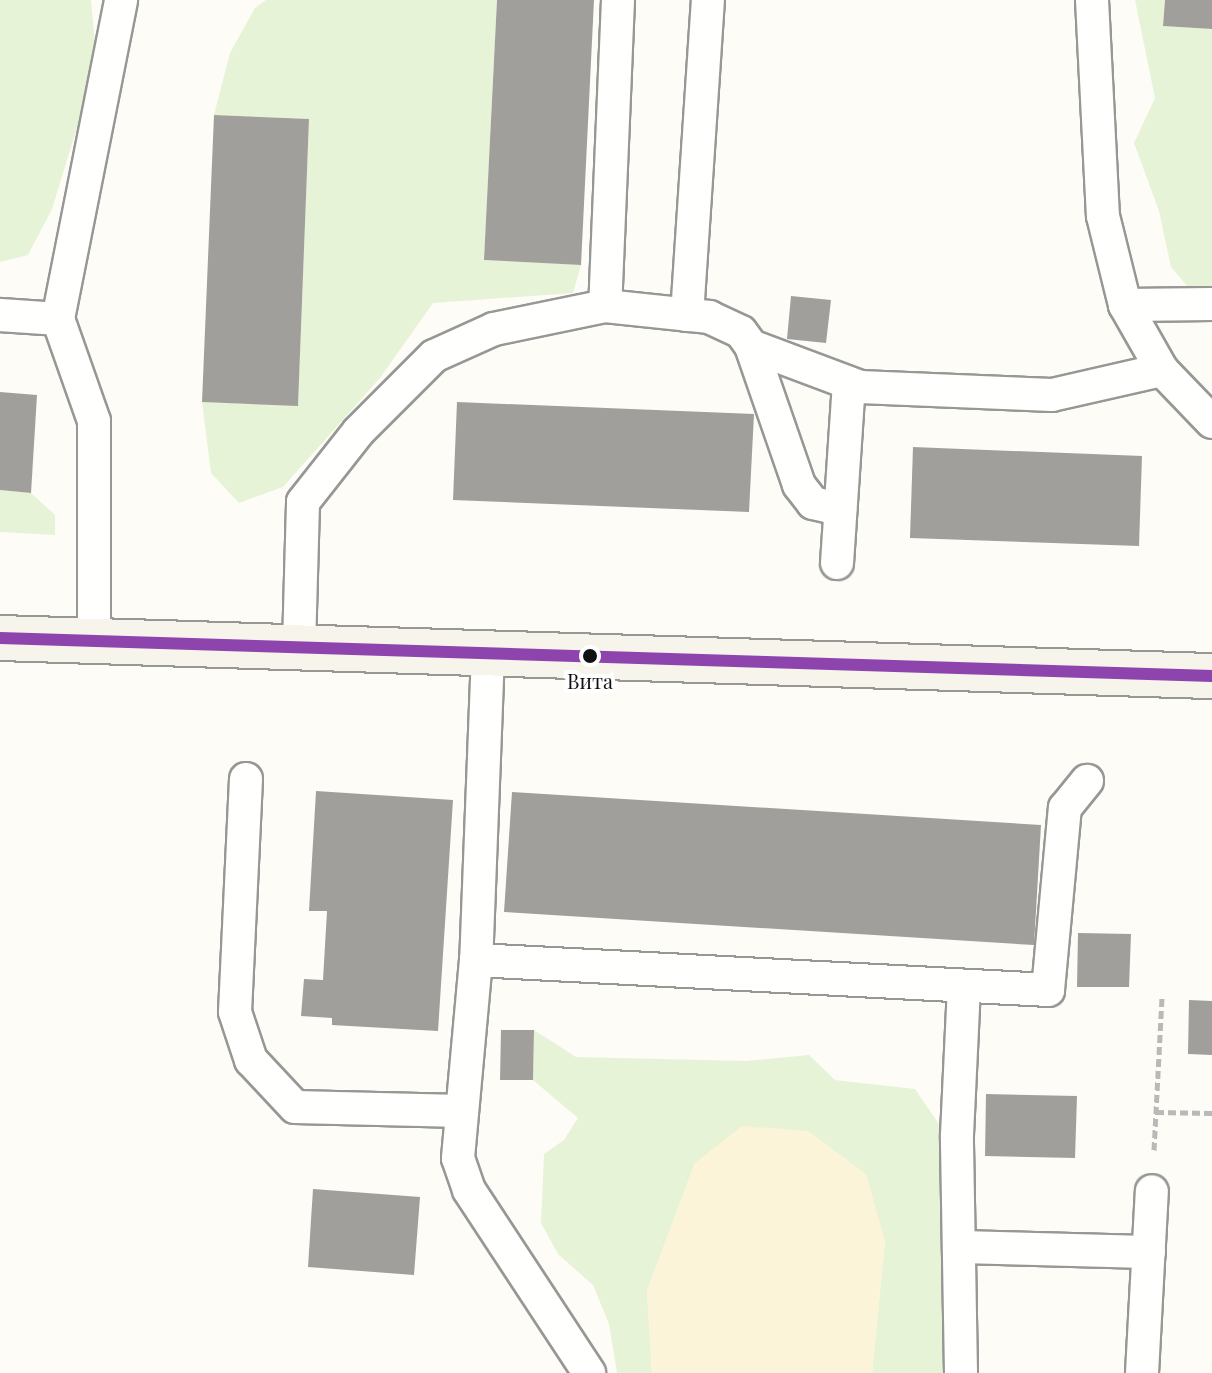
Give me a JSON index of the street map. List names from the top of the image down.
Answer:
{
  "places": ["Вита"]
}
